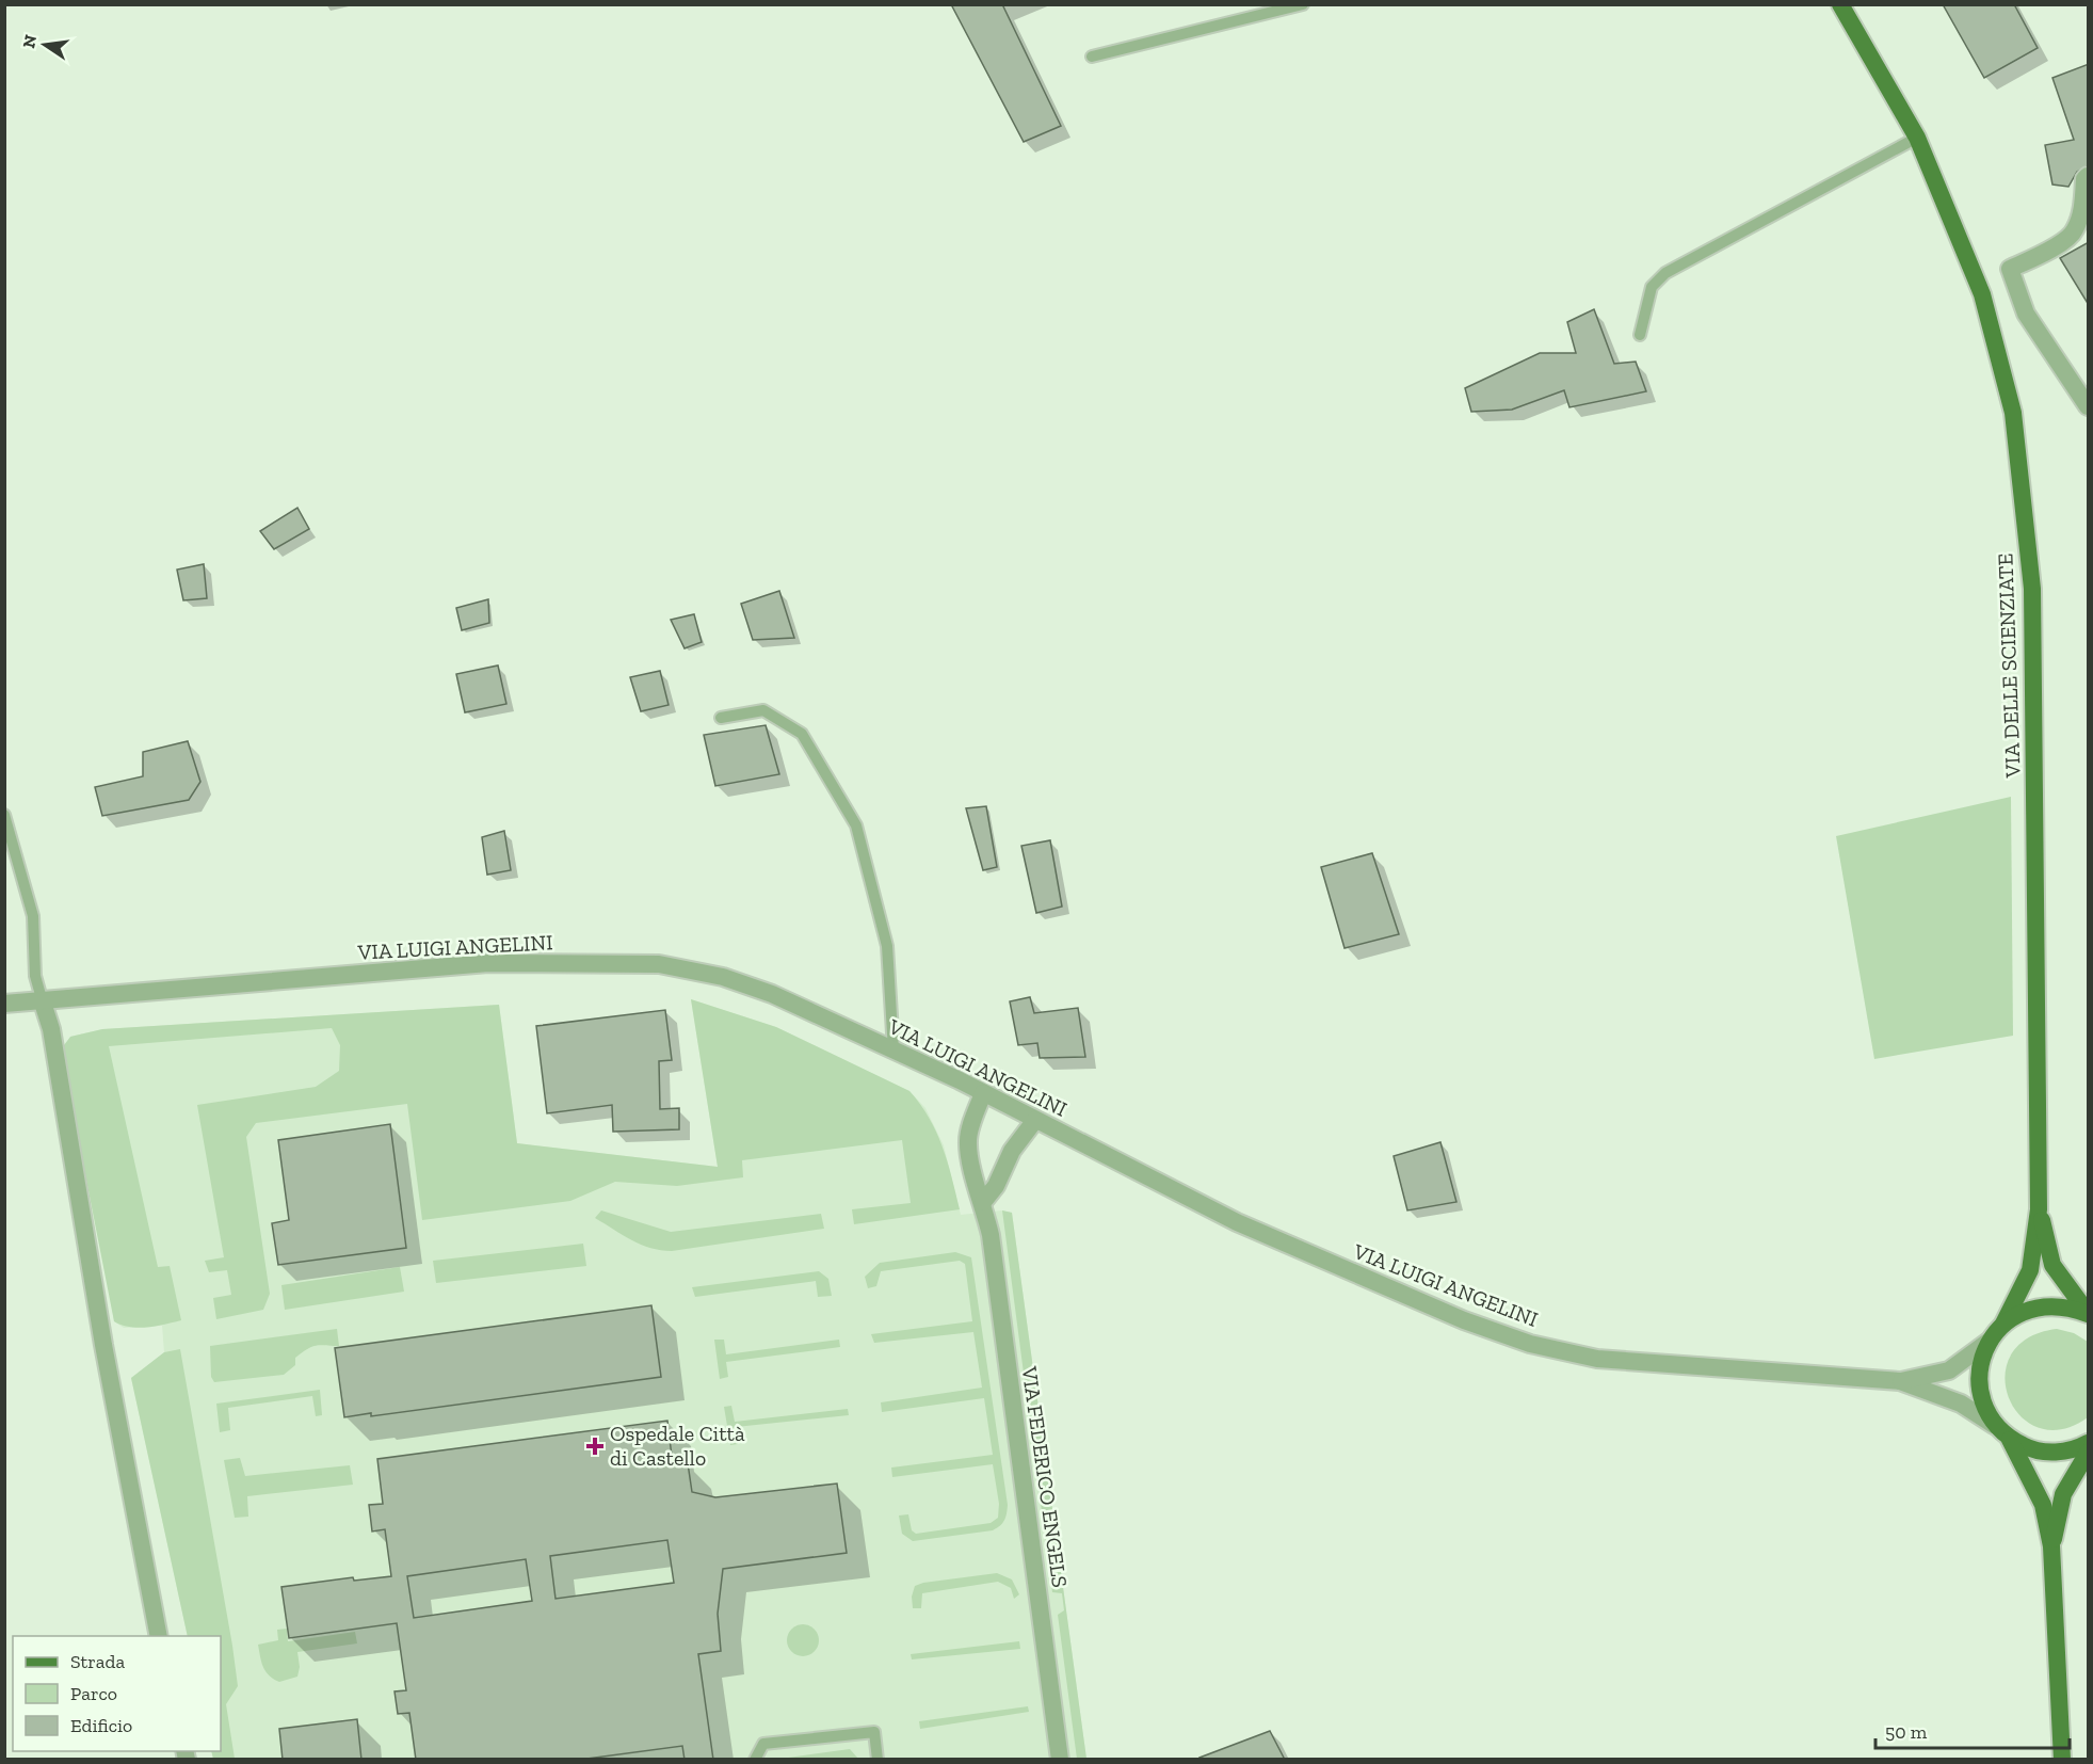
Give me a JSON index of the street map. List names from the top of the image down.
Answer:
{
  "streets": {
    "main road": ["VIA DELLE SCIENZIATE"],
    "street": ["VIA LUIGI ANGELINI", "VIA FEDERICO ENGELS"]
  },
  "crossings": [
    ["VIA LUIGI ANGELINI", "VIA FEDERICO ENGELS"]
  ],
  "places": {
    "health": ["Ospedale Città di Castello"]
  },
  "legend": ["Strada", "Parco", "Edificio"],
  "scale_bar": "50 m",
  "north": "left"
}
